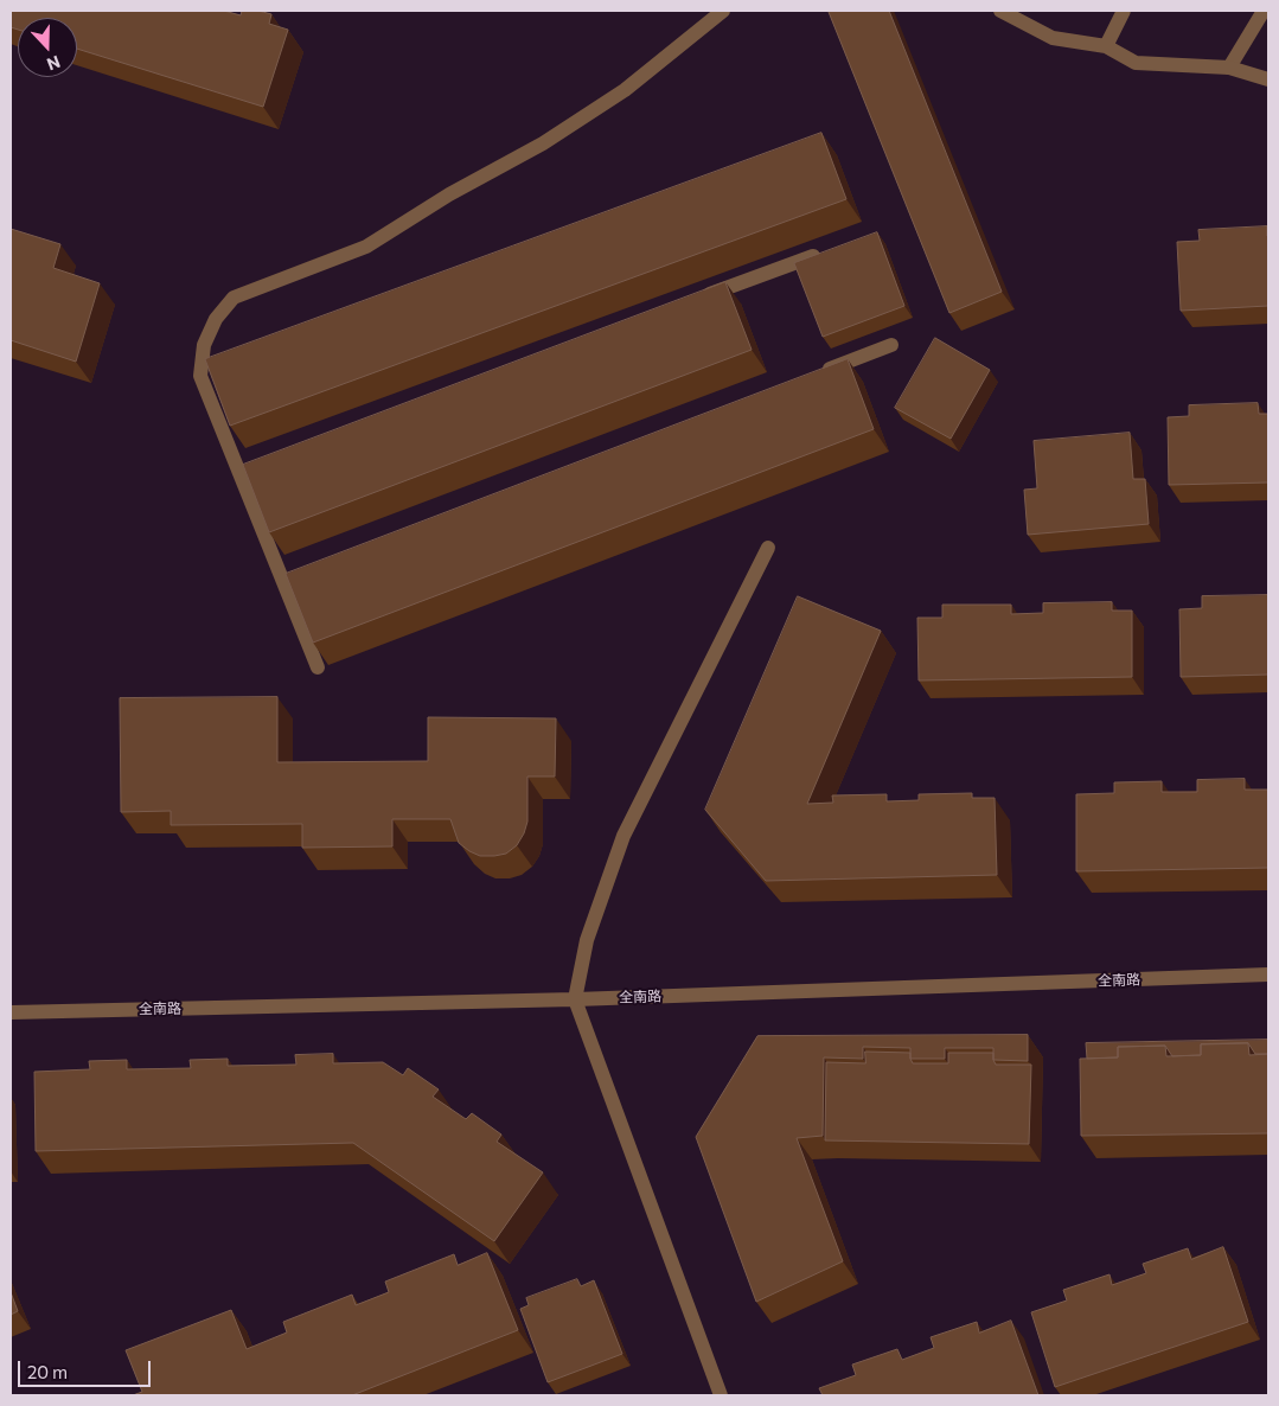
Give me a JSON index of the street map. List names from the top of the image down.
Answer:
{
  "streets": {
    "street": ["全南路"]
  },
  "scale_bar": "20 m",
  "north": "bottom"
}
